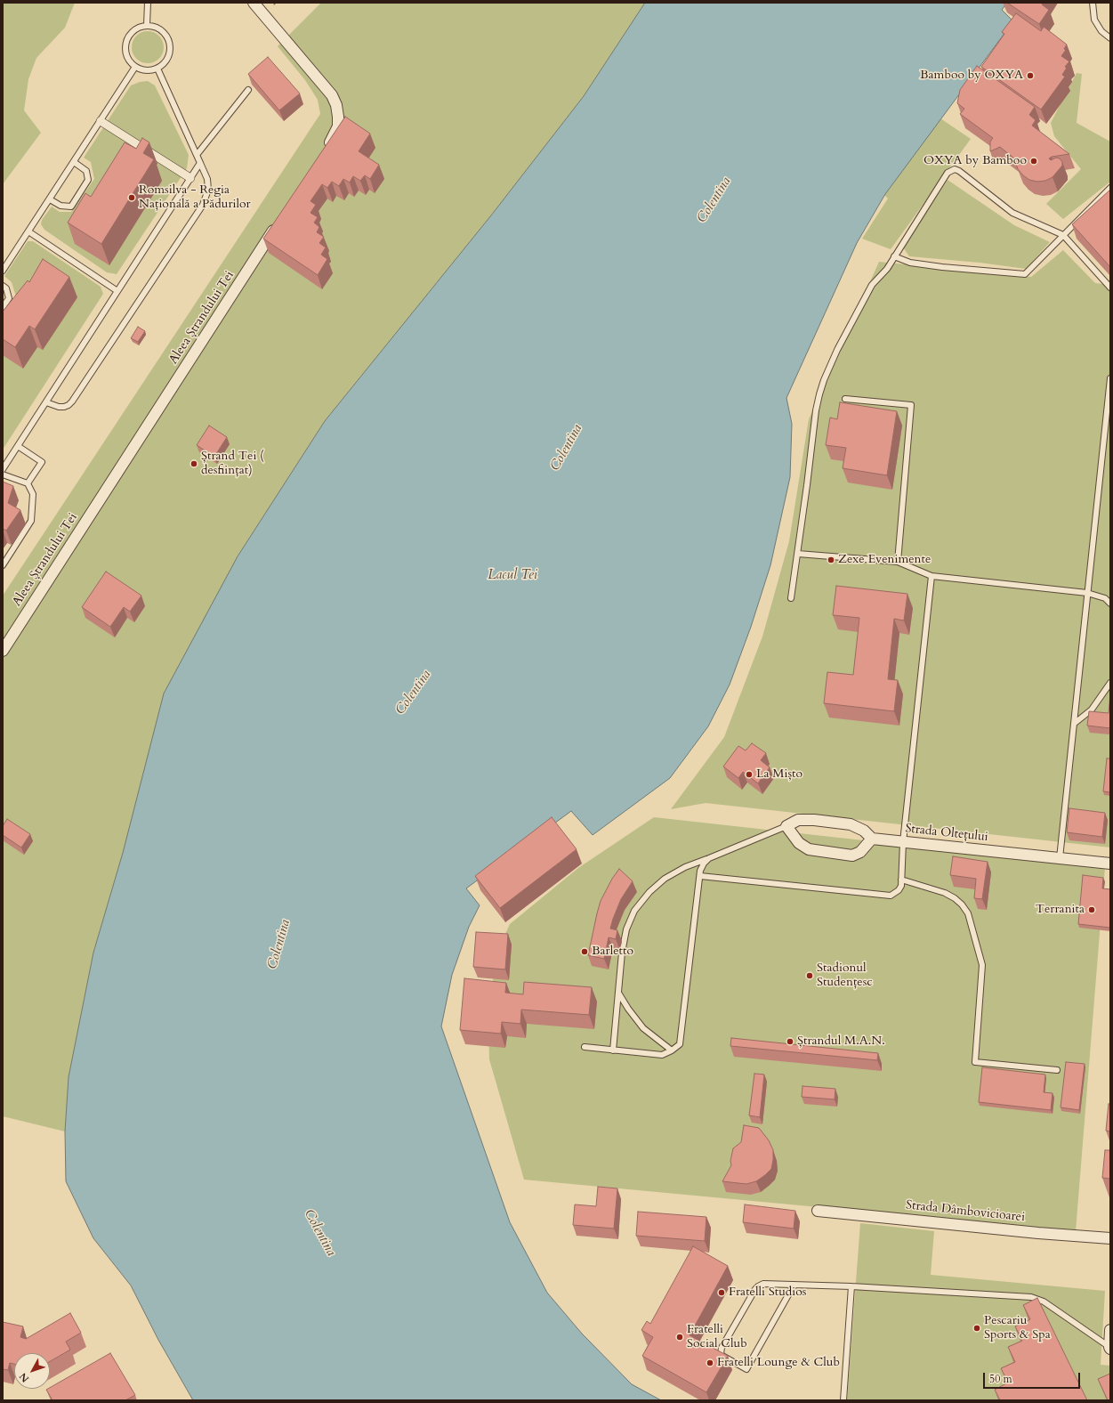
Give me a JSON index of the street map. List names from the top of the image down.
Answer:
{
  "streets": {
    "street": ["Aleea Ștrandului Tei", "Strada Oltețului", "Strada Dâmbovicioarei"]
  },
  "water": ["Colentina", "Lacul Tei"],
  "places": [
    "Bamboo by OXYA",
    "OXYA by Bamboo",
    "Romsilva - Regia Națională a Pădurilor",
    "Ștrand Tei ( desființat)",
    "Zexe Evenimente",
    "La Mișto",
    "Terranita",
    "Barletto",
    "Stadionul Studențesc",
    "Ștrandul M.A.N.",
    "Fratelli Studios",
    "Pescariu Sports & Spa",
    "Fratelli Social Club",
    "Fratelli Lounge & Club"
  ],
  "scale_bar": "50 m",
  "north": "bottom left"
}
